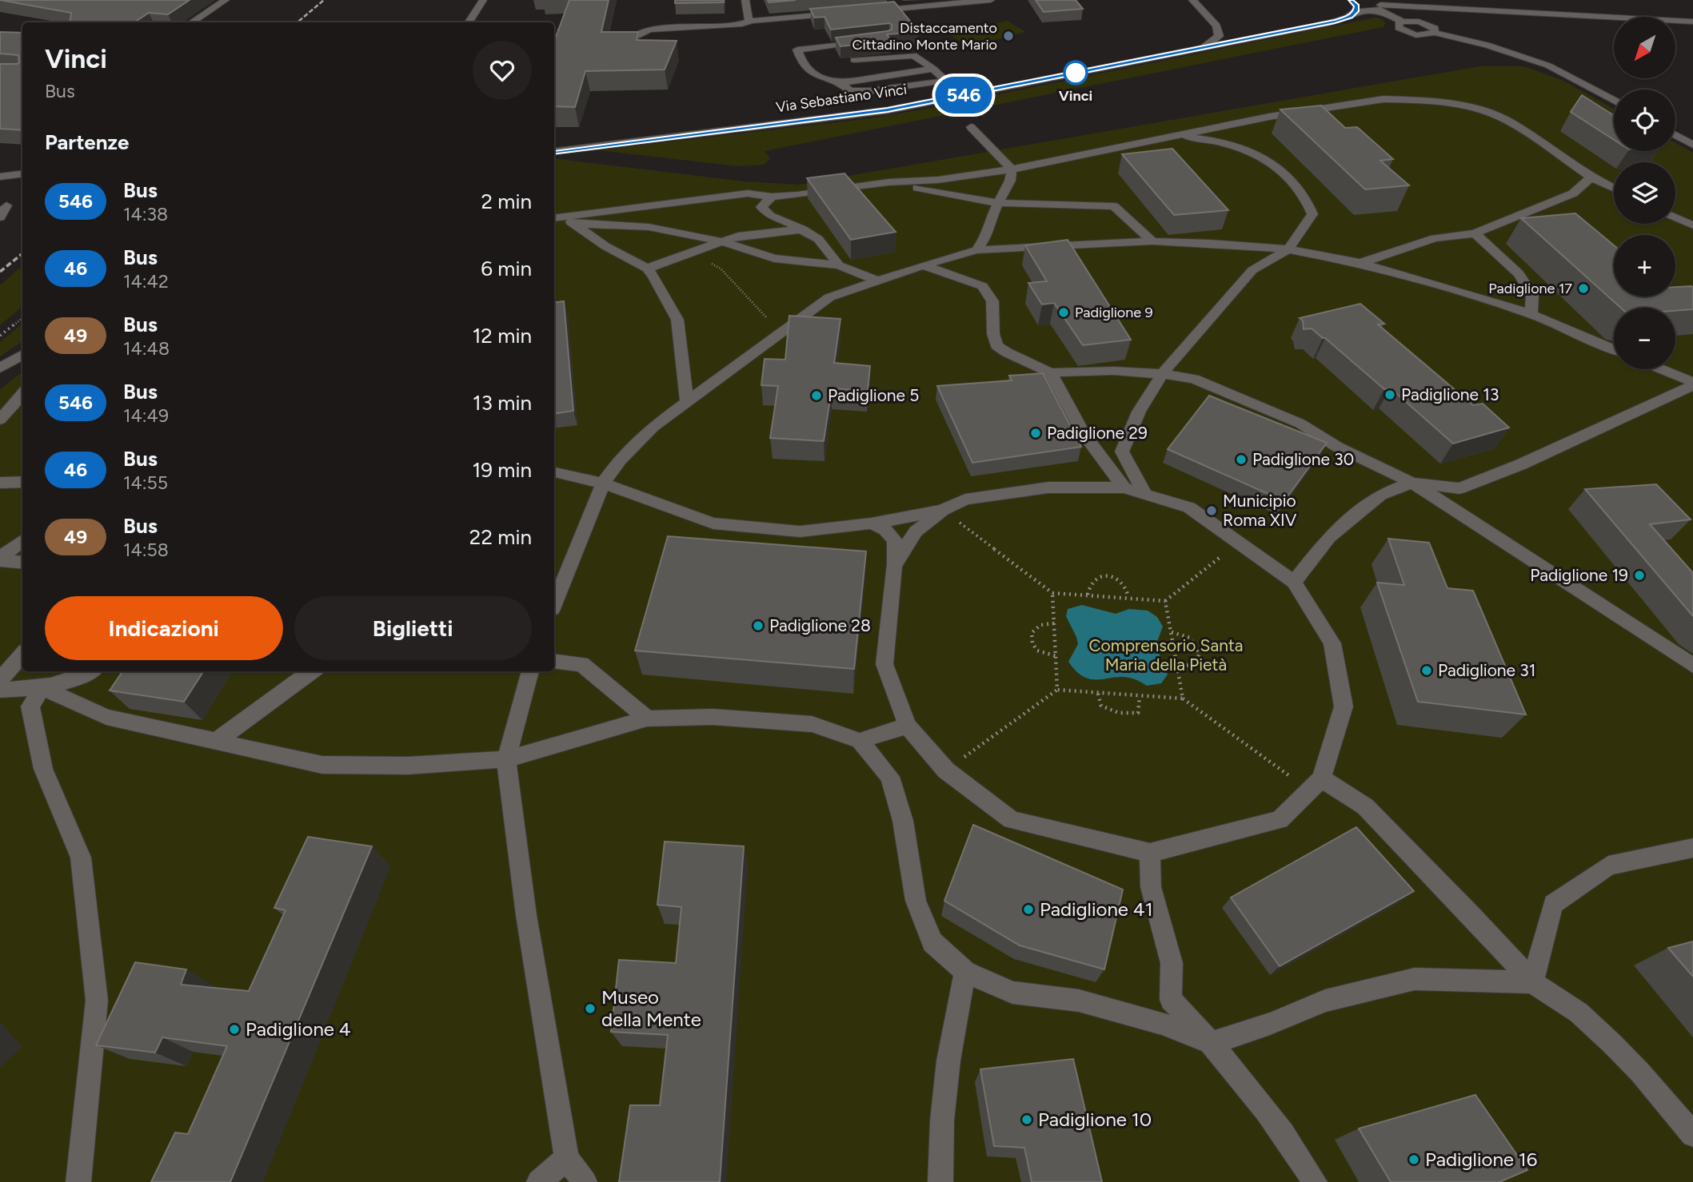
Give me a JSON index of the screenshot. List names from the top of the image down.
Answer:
{
  "streets": {
    "street": ["Via Sebastiano Vinci"]
  },
  "parks": ["Comprensorio Santa Maria della Pietà"],
  "places": [
    "Distaccamento Cittadino Monte Mario",
    "Vinci",
    "Padiglione 17",
    "Padiglione 9",
    "Padiglione 13",
    "Padiglione 5",
    "Padiglione 29",
    "Padiglione 30",
    "Municipio Roma XIV",
    "Padiglione 19",
    "Padiglione 28",
    "Padiglione 31",
    "Padiglione 41",
    "Museo della Mente",
    "Padiglione 4",
    "Padiglione 10",
    "Padiglione 16"
  ],
  "lines": ["bus line 546"],
  "north": "bottom left",
  "page": {
    "on_map": "546",
    "map_buttons": ["+", "−"],
    "heading": [
      ["Vinci", "Bus"],
      "Partenze"
    ],
    "list": [
      {
        "mark": "546",
        "name": "Bus",
        "note": "14:38",
        "value": "2 min"
      },
      {
        "mark": "46",
        "name": "Bus",
        "note": "14:42",
        "value": "6 min"
      },
      {
        "mark": "49",
        "name": "Bus",
        "note": "14:48",
        "value": "12 min"
      },
      {
        "mark": "546",
        "name": "Bus",
        "note": "14:49",
        "value": "13 min"
      },
      {
        "mark": "46",
        "name": "Bus",
        "note": "14:55",
        "value": "19 min"
      },
      {
        "mark": "49",
        "name": "Bus",
        "note": "14:58",
        "value": "22 min"
      }
    ],
    "buttons": ["Indicazioni", "Biglietti"]
  }
}
